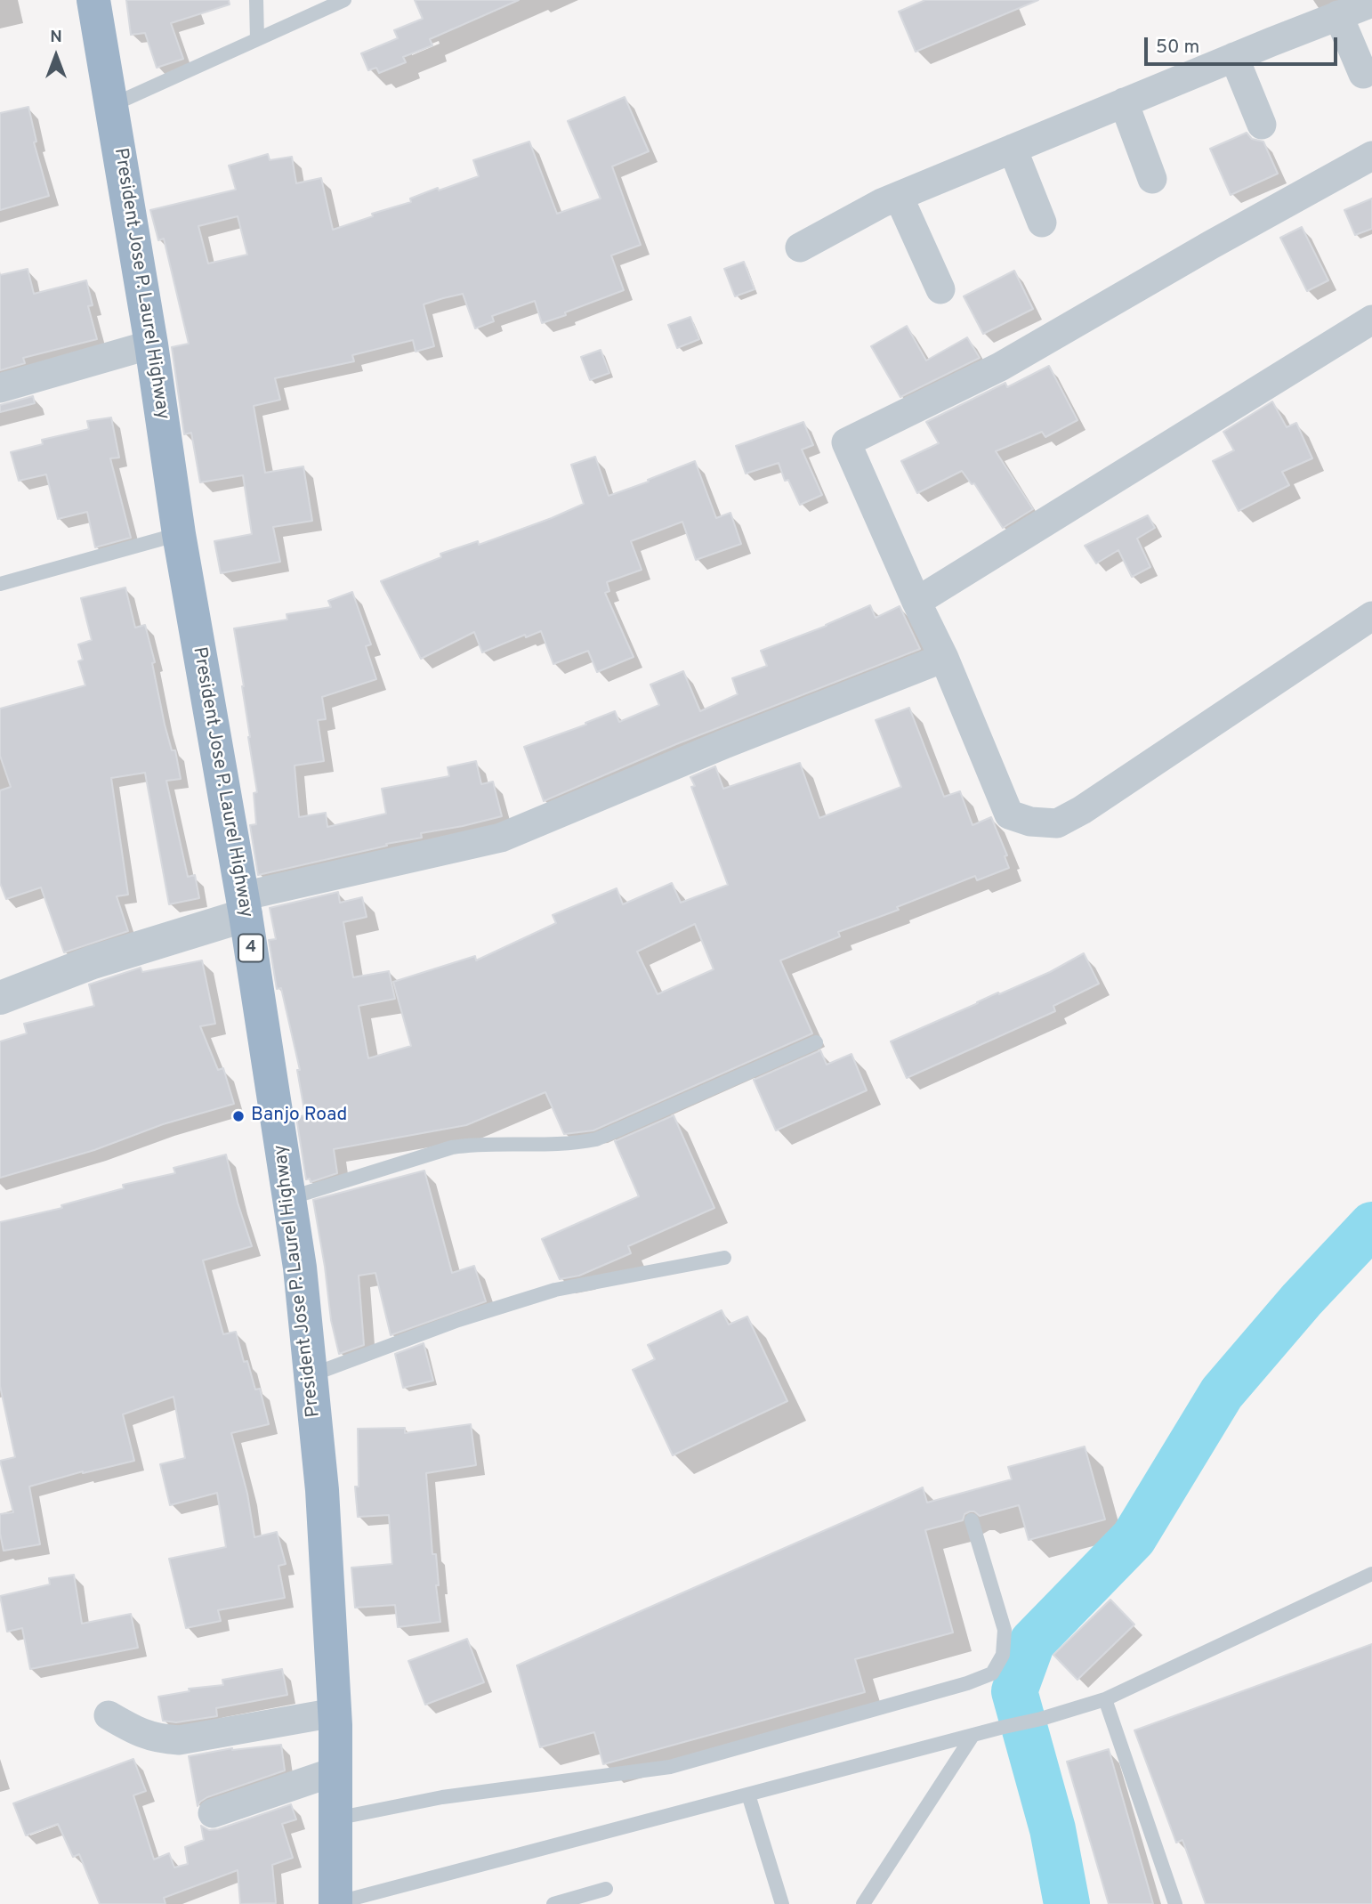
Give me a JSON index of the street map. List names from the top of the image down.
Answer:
{
  "streets": {
    "highway": ["President Jose P. Laurel Highway", "4"]
  },
  "places": ["Banjo Road"],
  "scale_bar": "50 m",
  "north": "top"
}
